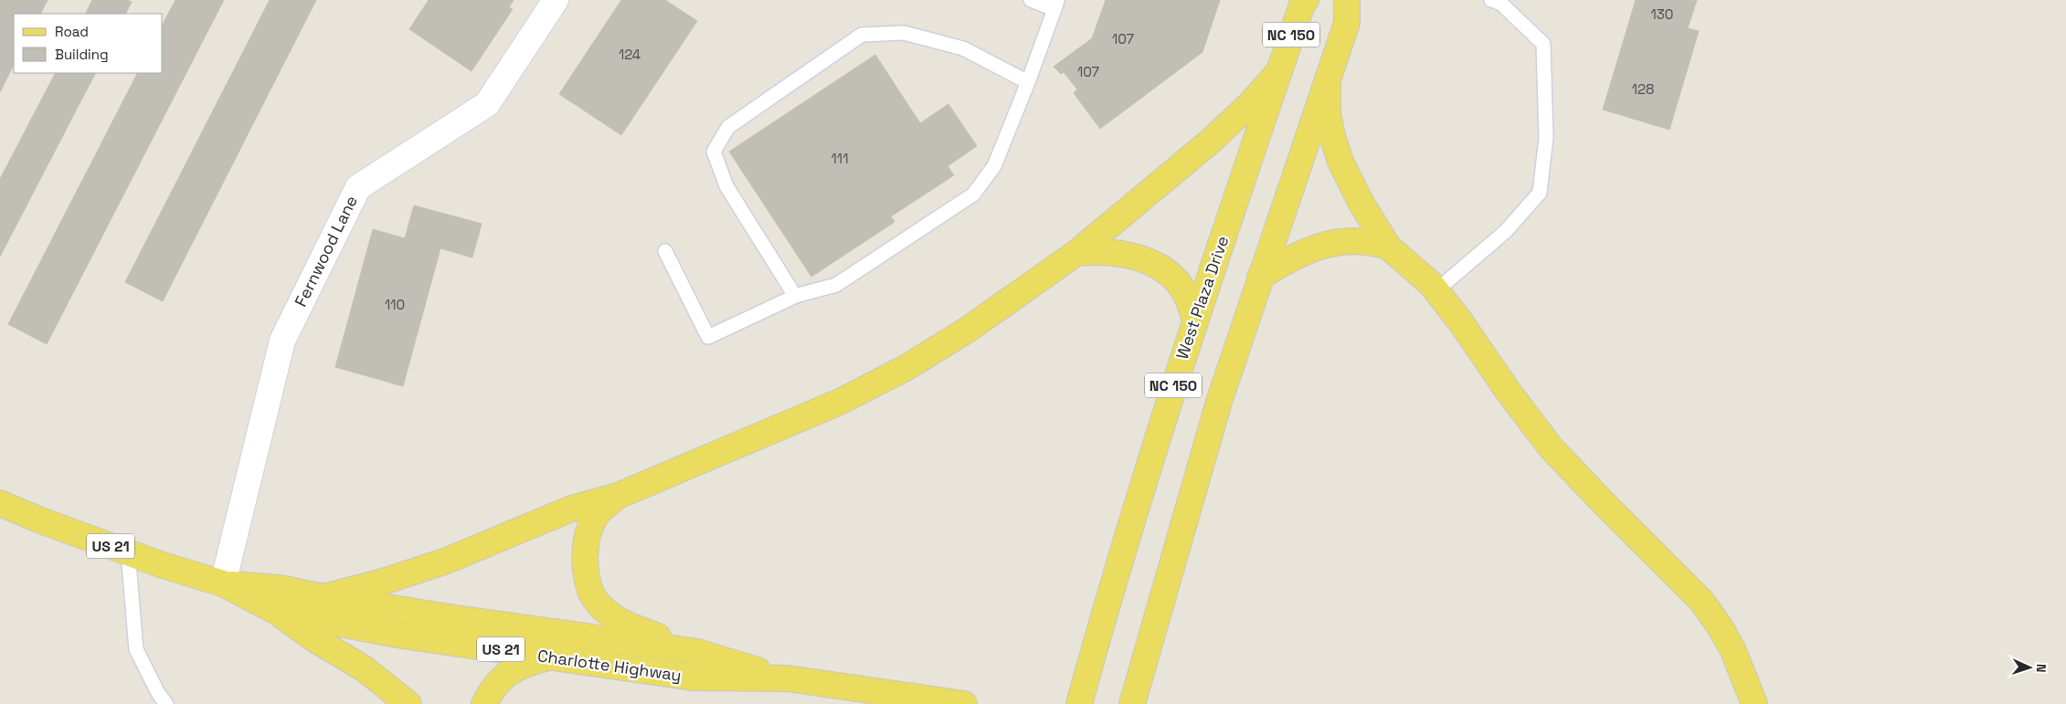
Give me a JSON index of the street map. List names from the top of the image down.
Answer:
{
  "streets": {
    "main road": [
      "NC 150",
      "West Plaza Drive",
      "US 21",
      "Charlotte Highway"
    ],
    "street": ["Fernwood Lane"]
  },
  "crossings": [
    ["Fernwood Lane", "Charlotte Highway"]
  ],
  "house_numbers": [
    "130",
    "107",
    "124",
    "107",
    "128",
    "111",
    "110"
  ],
  "legend": ["Road", "Building"],
  "north": "right"
}
